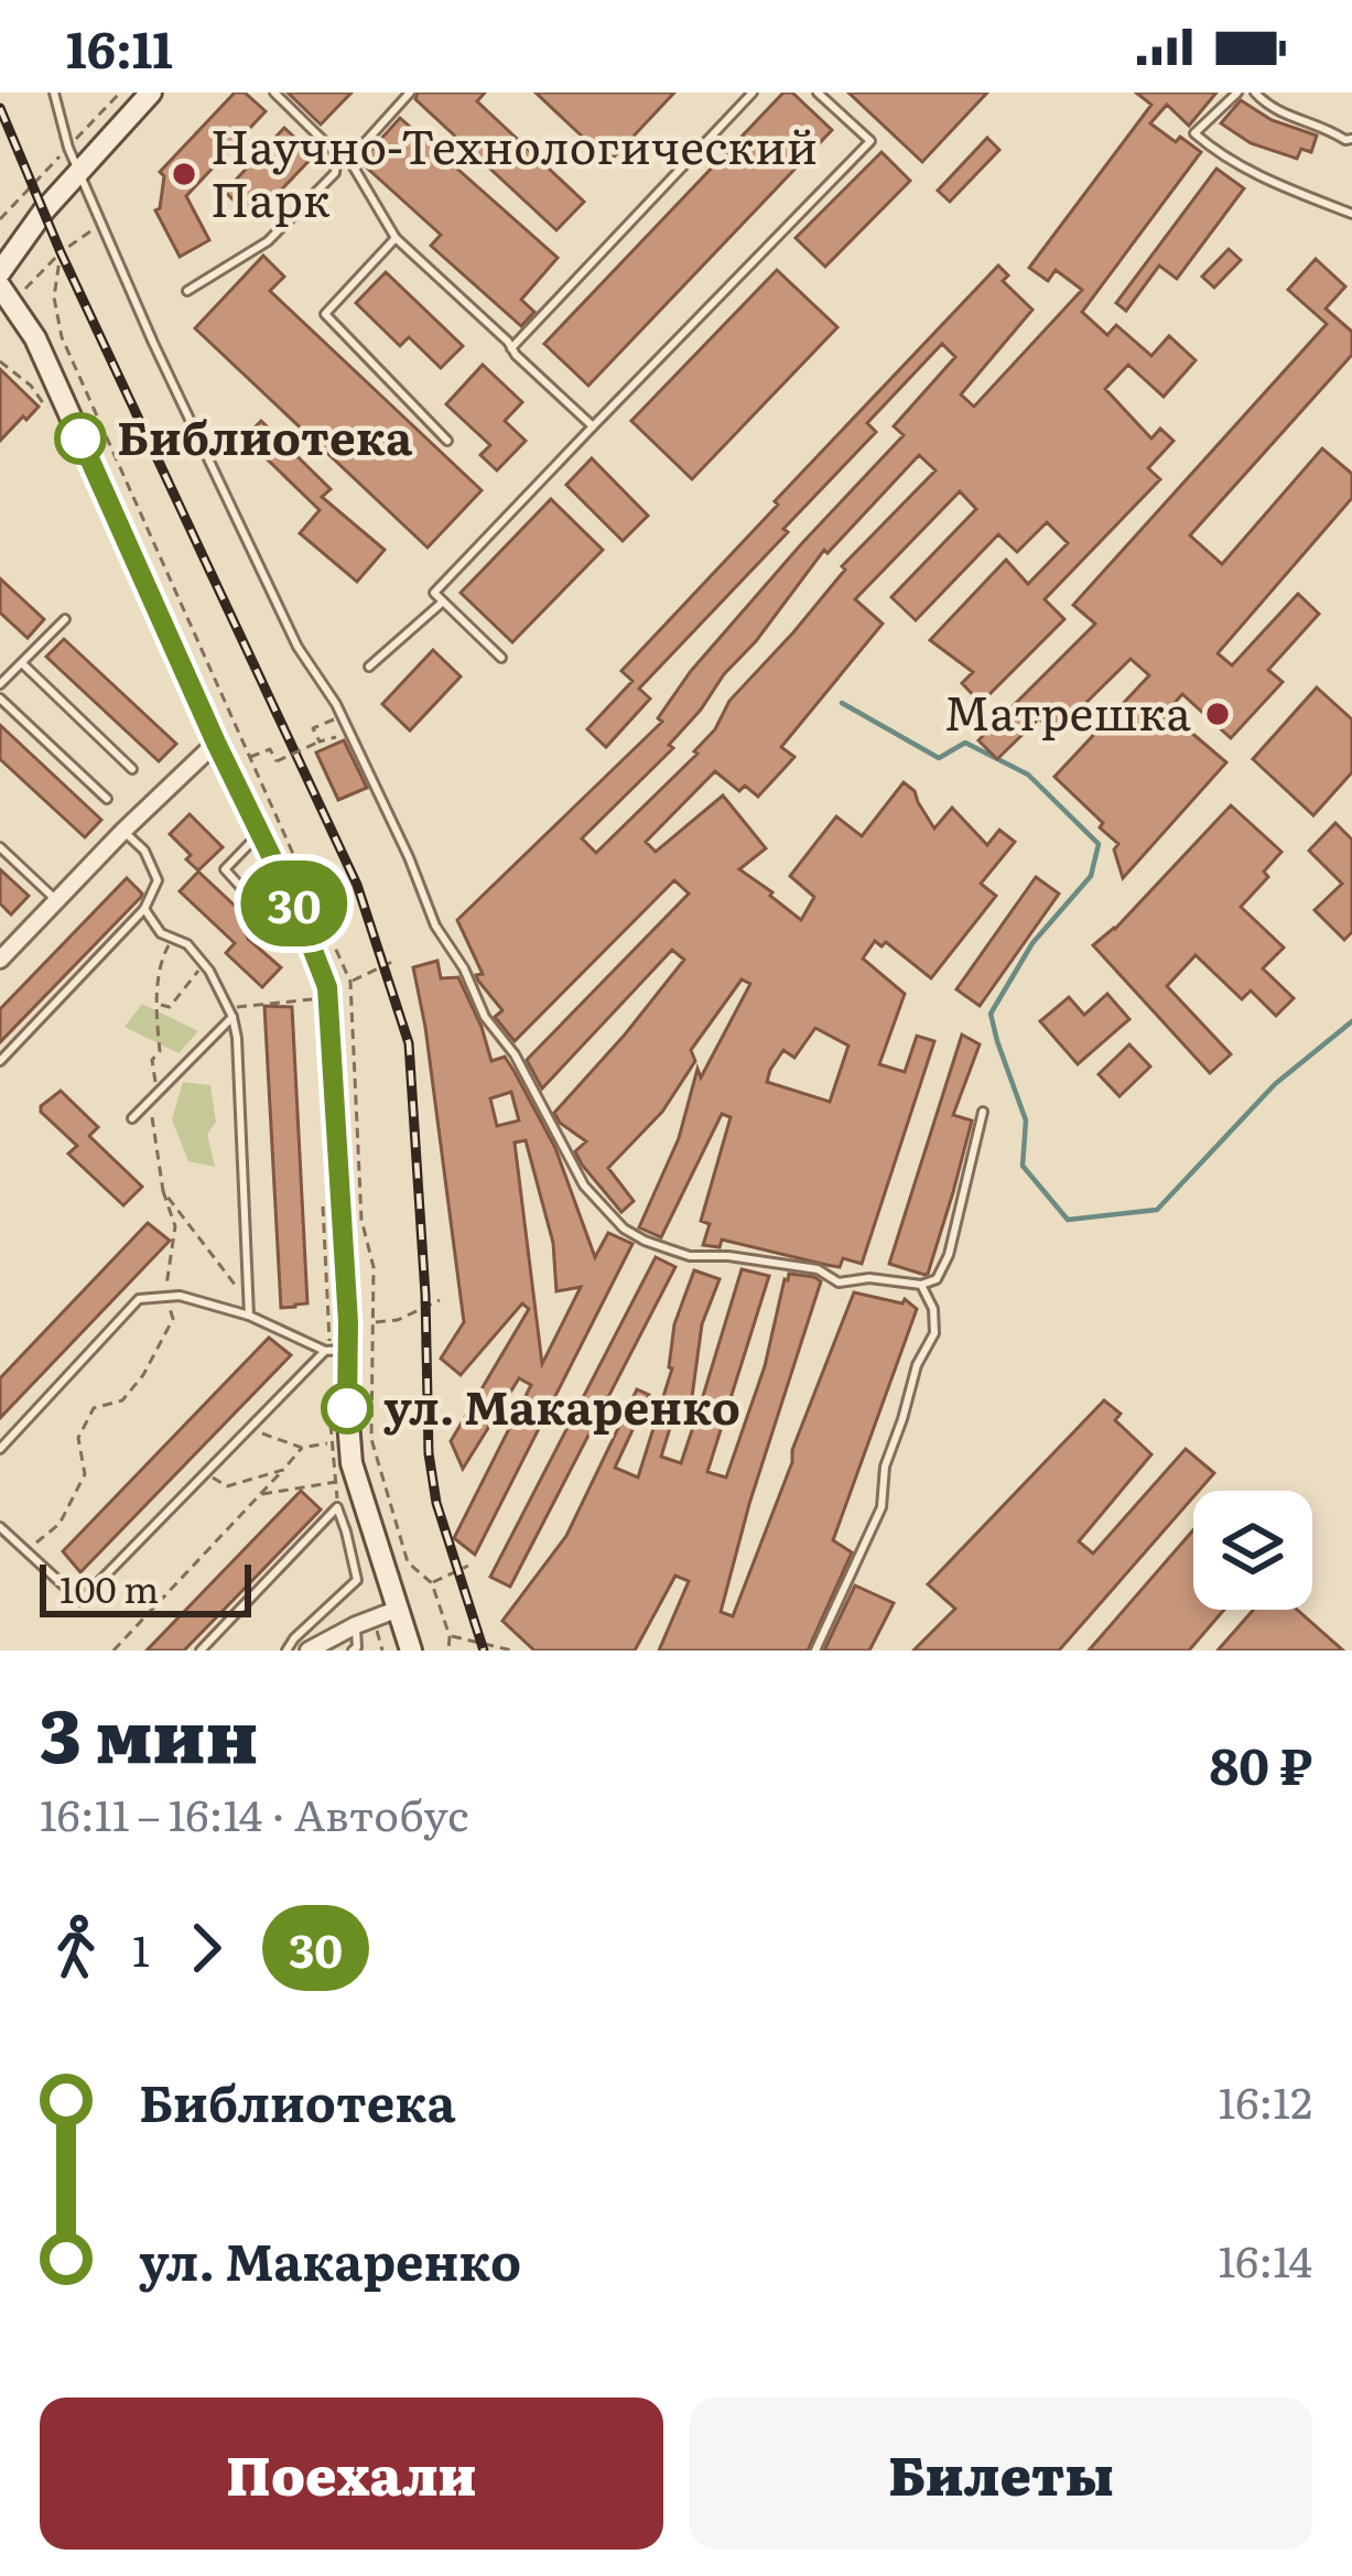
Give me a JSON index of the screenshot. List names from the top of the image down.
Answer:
{
  "places": [
    "Научно-Технологический Парк",
    "Библиотека",
    "Матрешка",
    "ул. Макаренко"
  ],
  "lines": ["bus line 30"],
  "scale_bar": "100 m",
  "page": {
    "status": "16:11",
    "on_map": "30",
    "scale": "100 m",
    "heading": ["3 мин", "16:11 – 16:14 · Автобус", "80 ₽"],
    "legs": ["1", "30"],
    "list": [
      {
        "name": "Библиотека",
        "value": "16:12"
      },
      {
        "name": "ул. Макаренко",
        "value": "16:14"
      }
    ],
    "buttons": ["Поехали", "Билеты"]
  }
}
